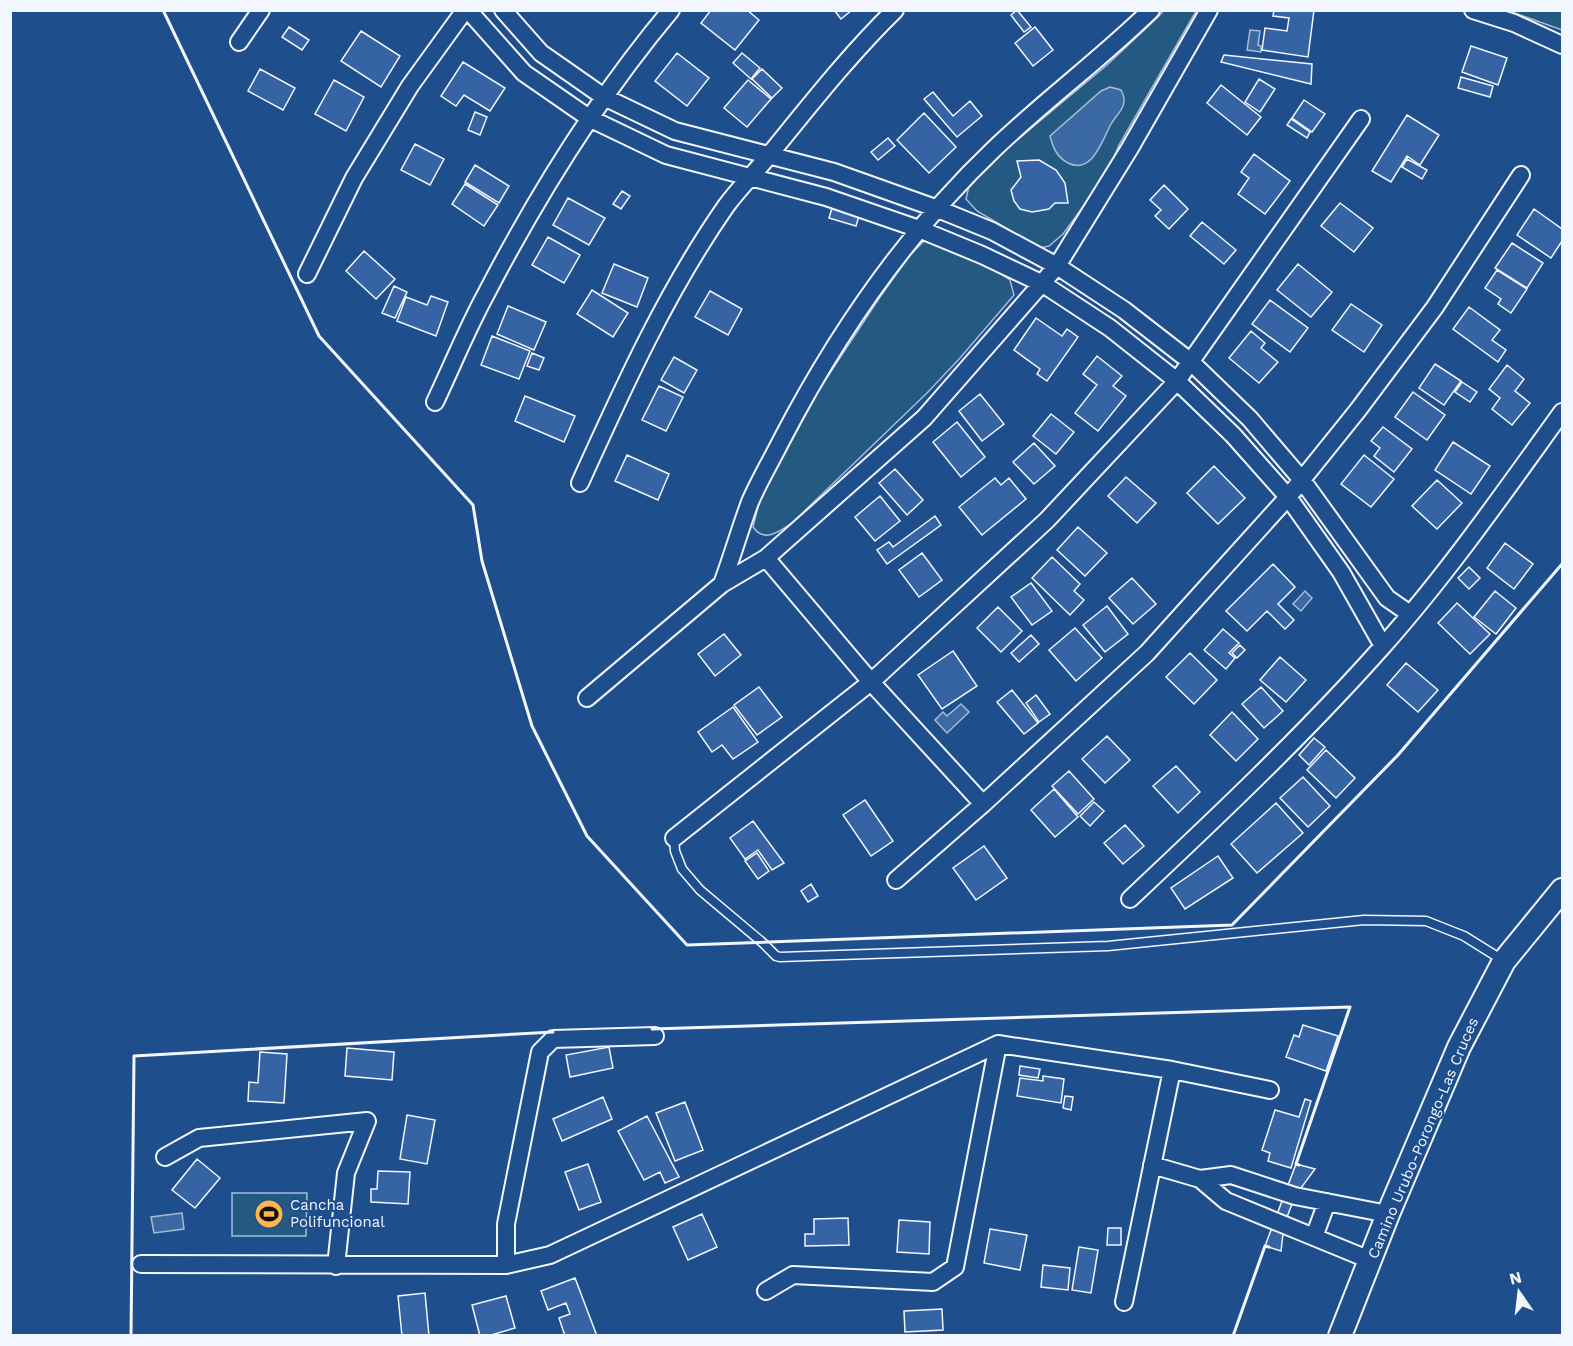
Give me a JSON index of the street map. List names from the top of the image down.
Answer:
{
  "streets": {
    "main road": ["Camino Urubo-Porongo-Las Cruces"]
  },
  "places": {
    "sports": ["Cancha Polifuncional"]
  },
  "north": "top"
}
